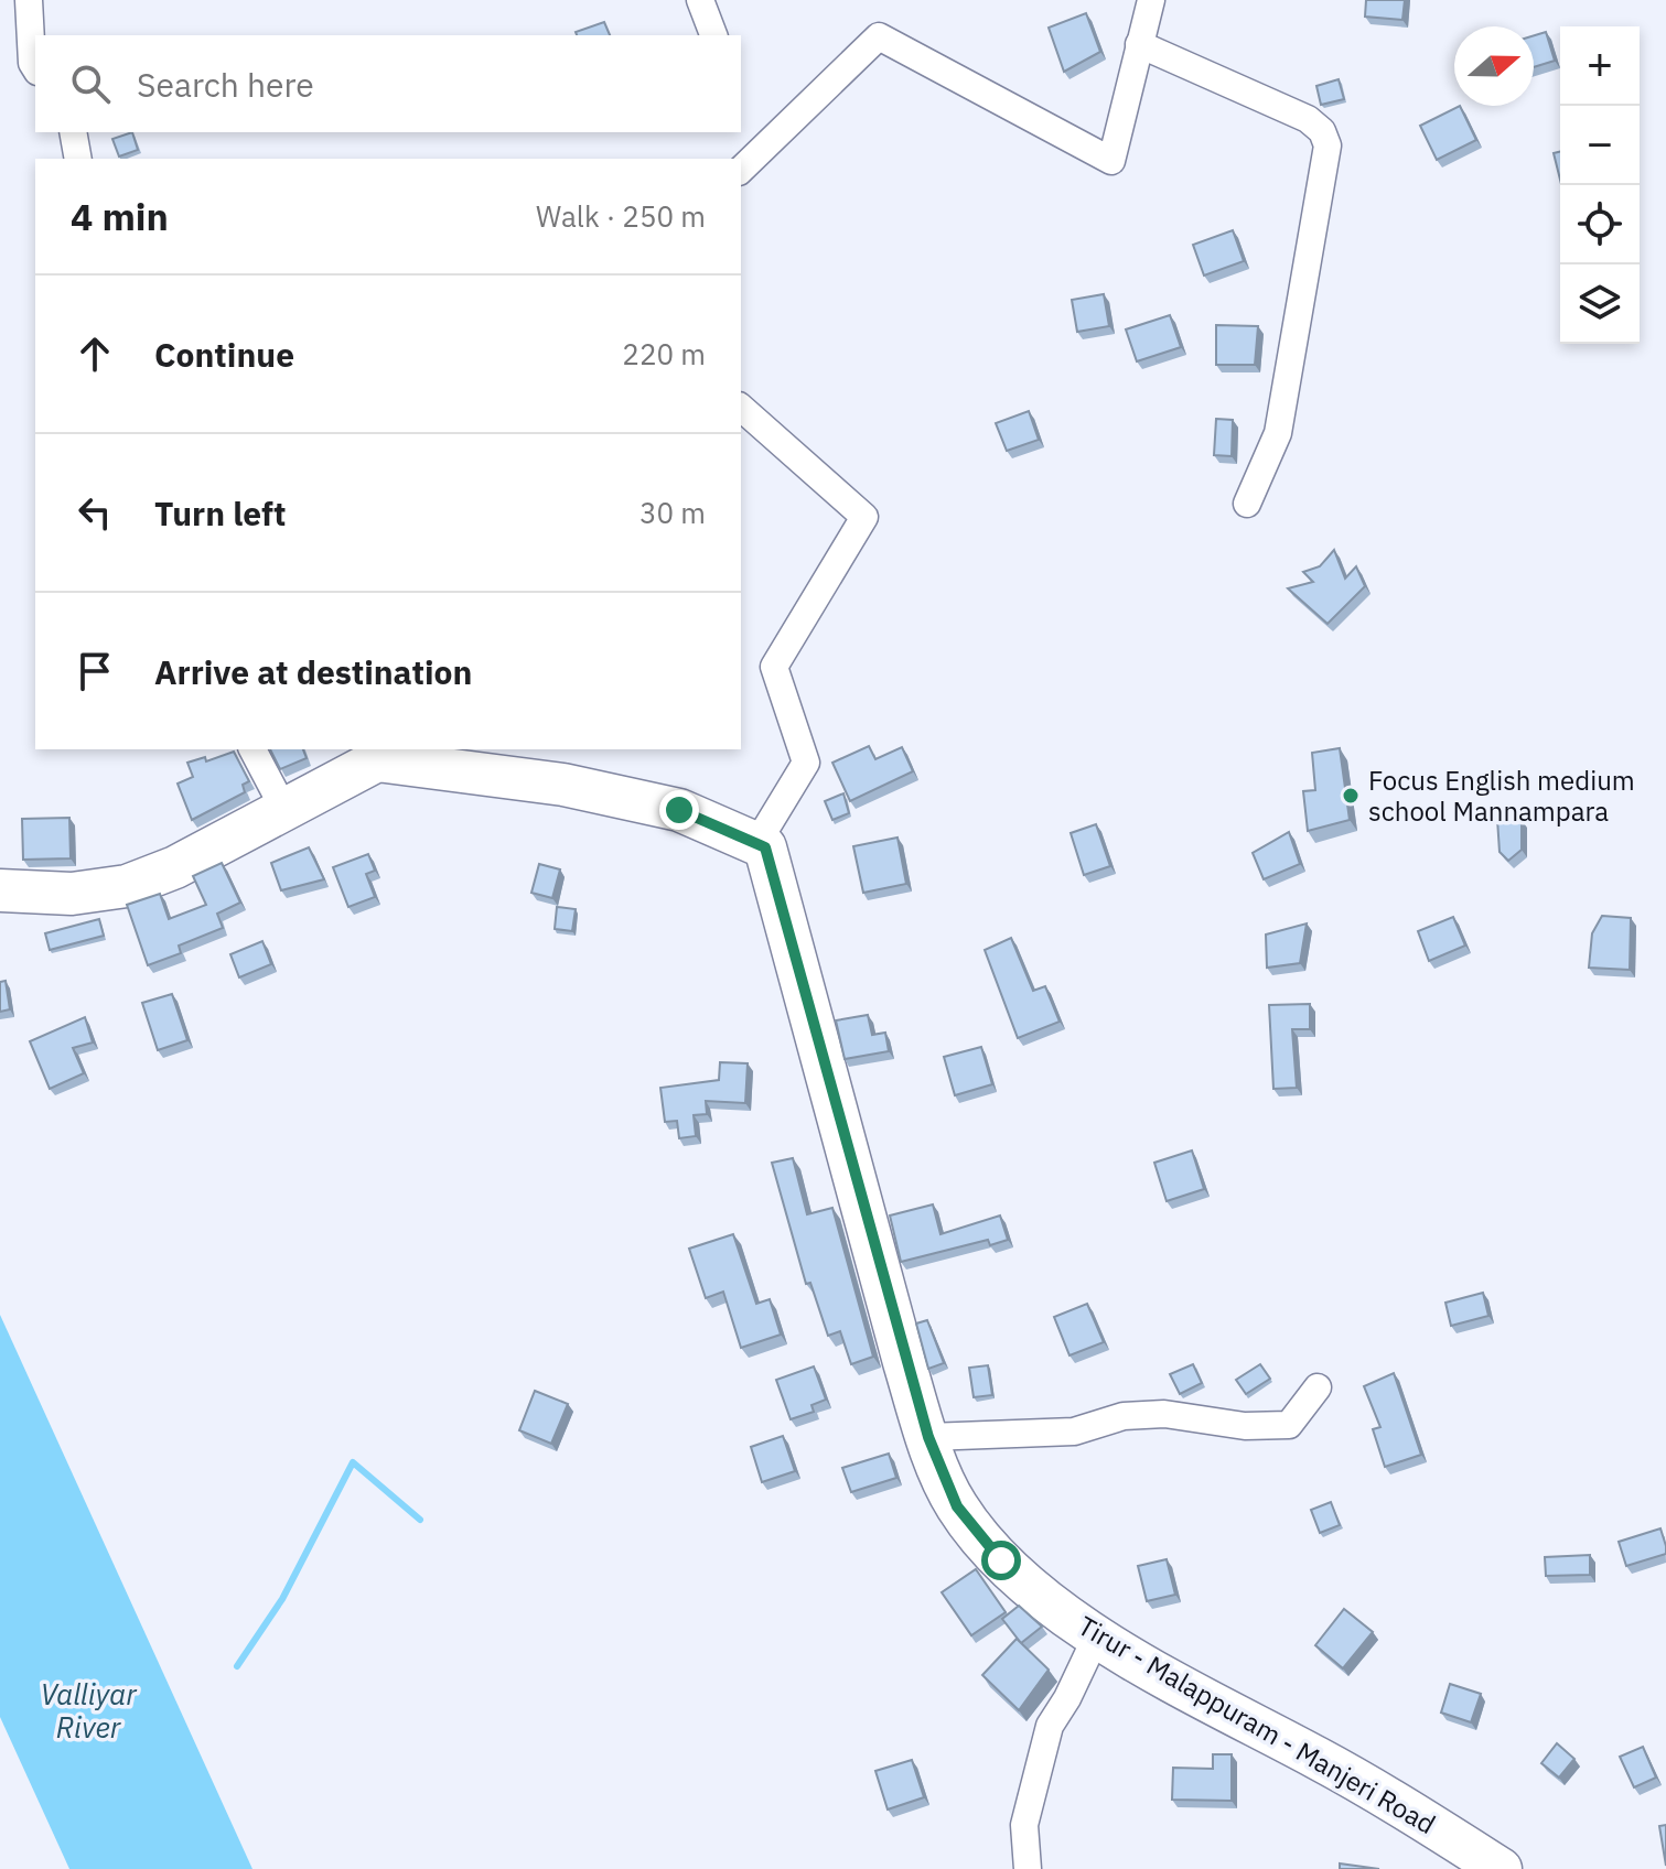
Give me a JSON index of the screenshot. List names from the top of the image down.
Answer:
{
  "streets": {
    "main road": ["Tirur - Malappuram - Manjeri Road"]
  },
  "water": ["Valliyar River"],
  "places": ["Focus English medium school Mannampara"],
  "north": "right",
  "page": {
    "map_buttons": ["+", "−"],
    "search": "Search here",
    "heading": ["4 min", "Walk · 250 m"],
    "list": [
      ["Continue", "220 m"],
      ["Turn left", "30 m"],
      "Arrive at destination"
    ]
  }
}
